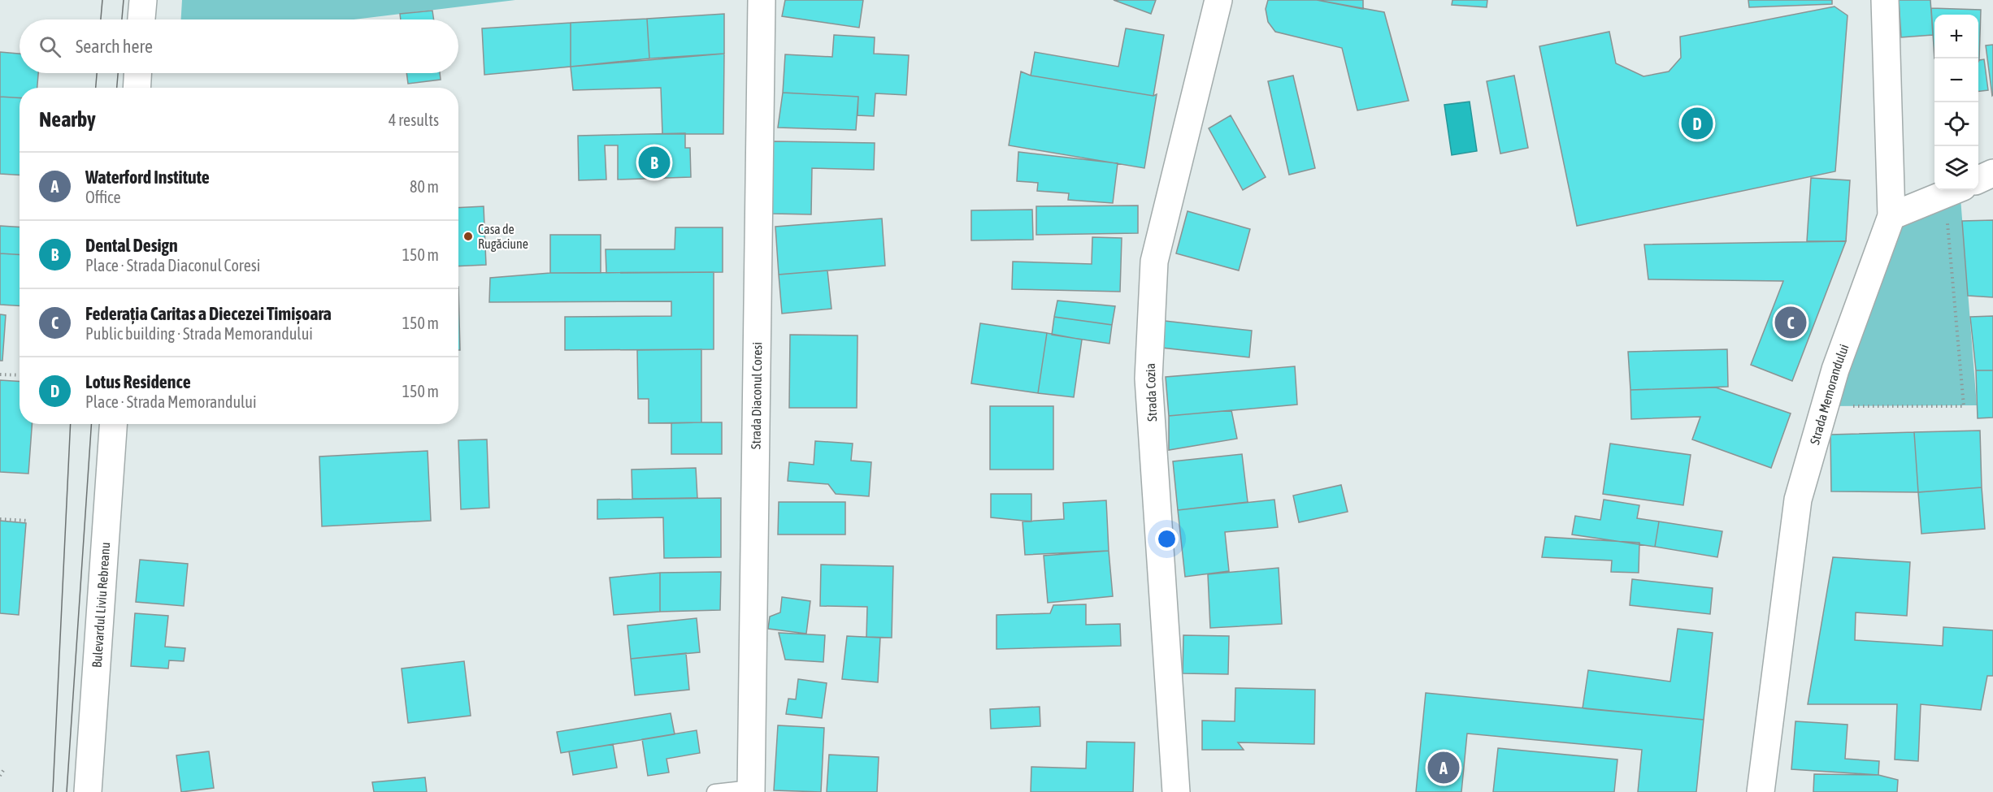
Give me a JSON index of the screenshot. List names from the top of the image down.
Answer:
{
  "streets": {
    "street": [
      "Strada Cozia",
      "Strada Memorandului",
      "Strada Diaconul Coresi",
      "Bulevardul Liviu Rebreanu"
    ]
  },
  "places": ["Casa de Rugăciune"],
  "page": {
    "map_buttons": ["+", "−"],
    "search": "Search here",
    "heading": ["Nearby", "4 results"],
    "pins": [
      "D",
      "B",
      "C",
      "A"
    ],
    "list": [
      {
        "mark": "A",
        "name": "Waterford Institute",
        "note": "Office",
        "value": "80 m"
      },
      {
        "mark": "B",
        "name": "Dental Design",
        "note": "Place · Strada Diaconul Coresi",
        "value": "150 m"
      },
      {
        "mark": "C",
        "name": "Federația Caritas a Diecezei Timișoara",
        "note": "Public building · Strada Memorandului",
        "value": "150 m"
      },
      {
        "mark": "D",
        "name": "Lotus Residence",
        "note": "Place · Strada Memorandului",
        "value": "150 m"
      }
    ]
  }
}
